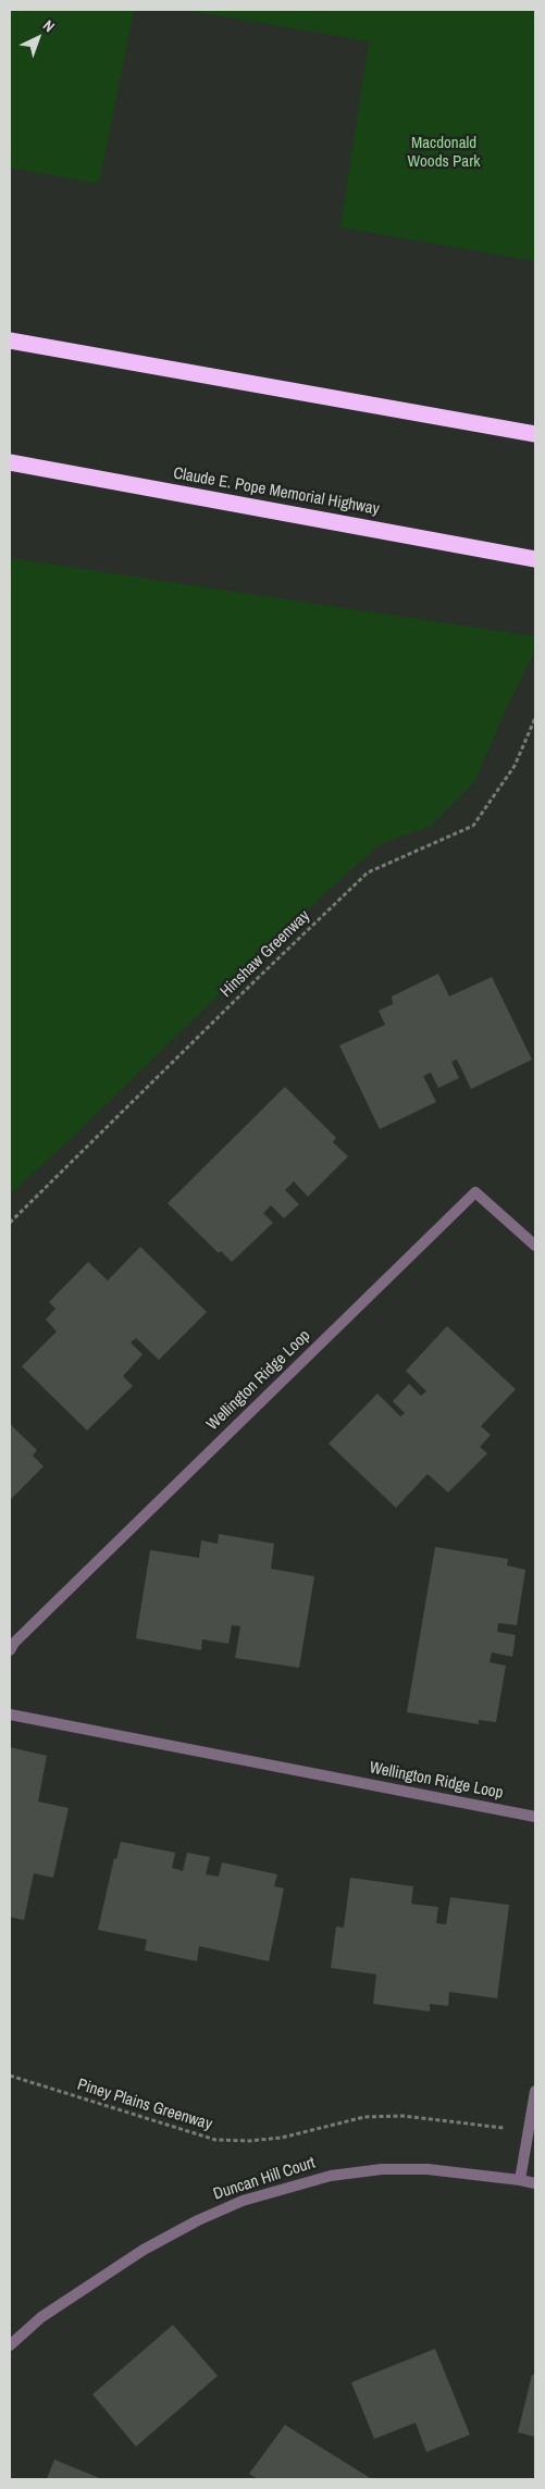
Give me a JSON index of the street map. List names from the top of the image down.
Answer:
{
  "streets": {
    "highway": ["Claude E. Pope Memorial Highway"],
    "street": ["Wellington Ridge Loop", "Duncan Hill Court"],
    "path": ["Hinshaw Greenway", "Piney Plains Greenway"]
  },
  "parks": ["Macdonald Woods Park"],
  "north": "top right"
}
